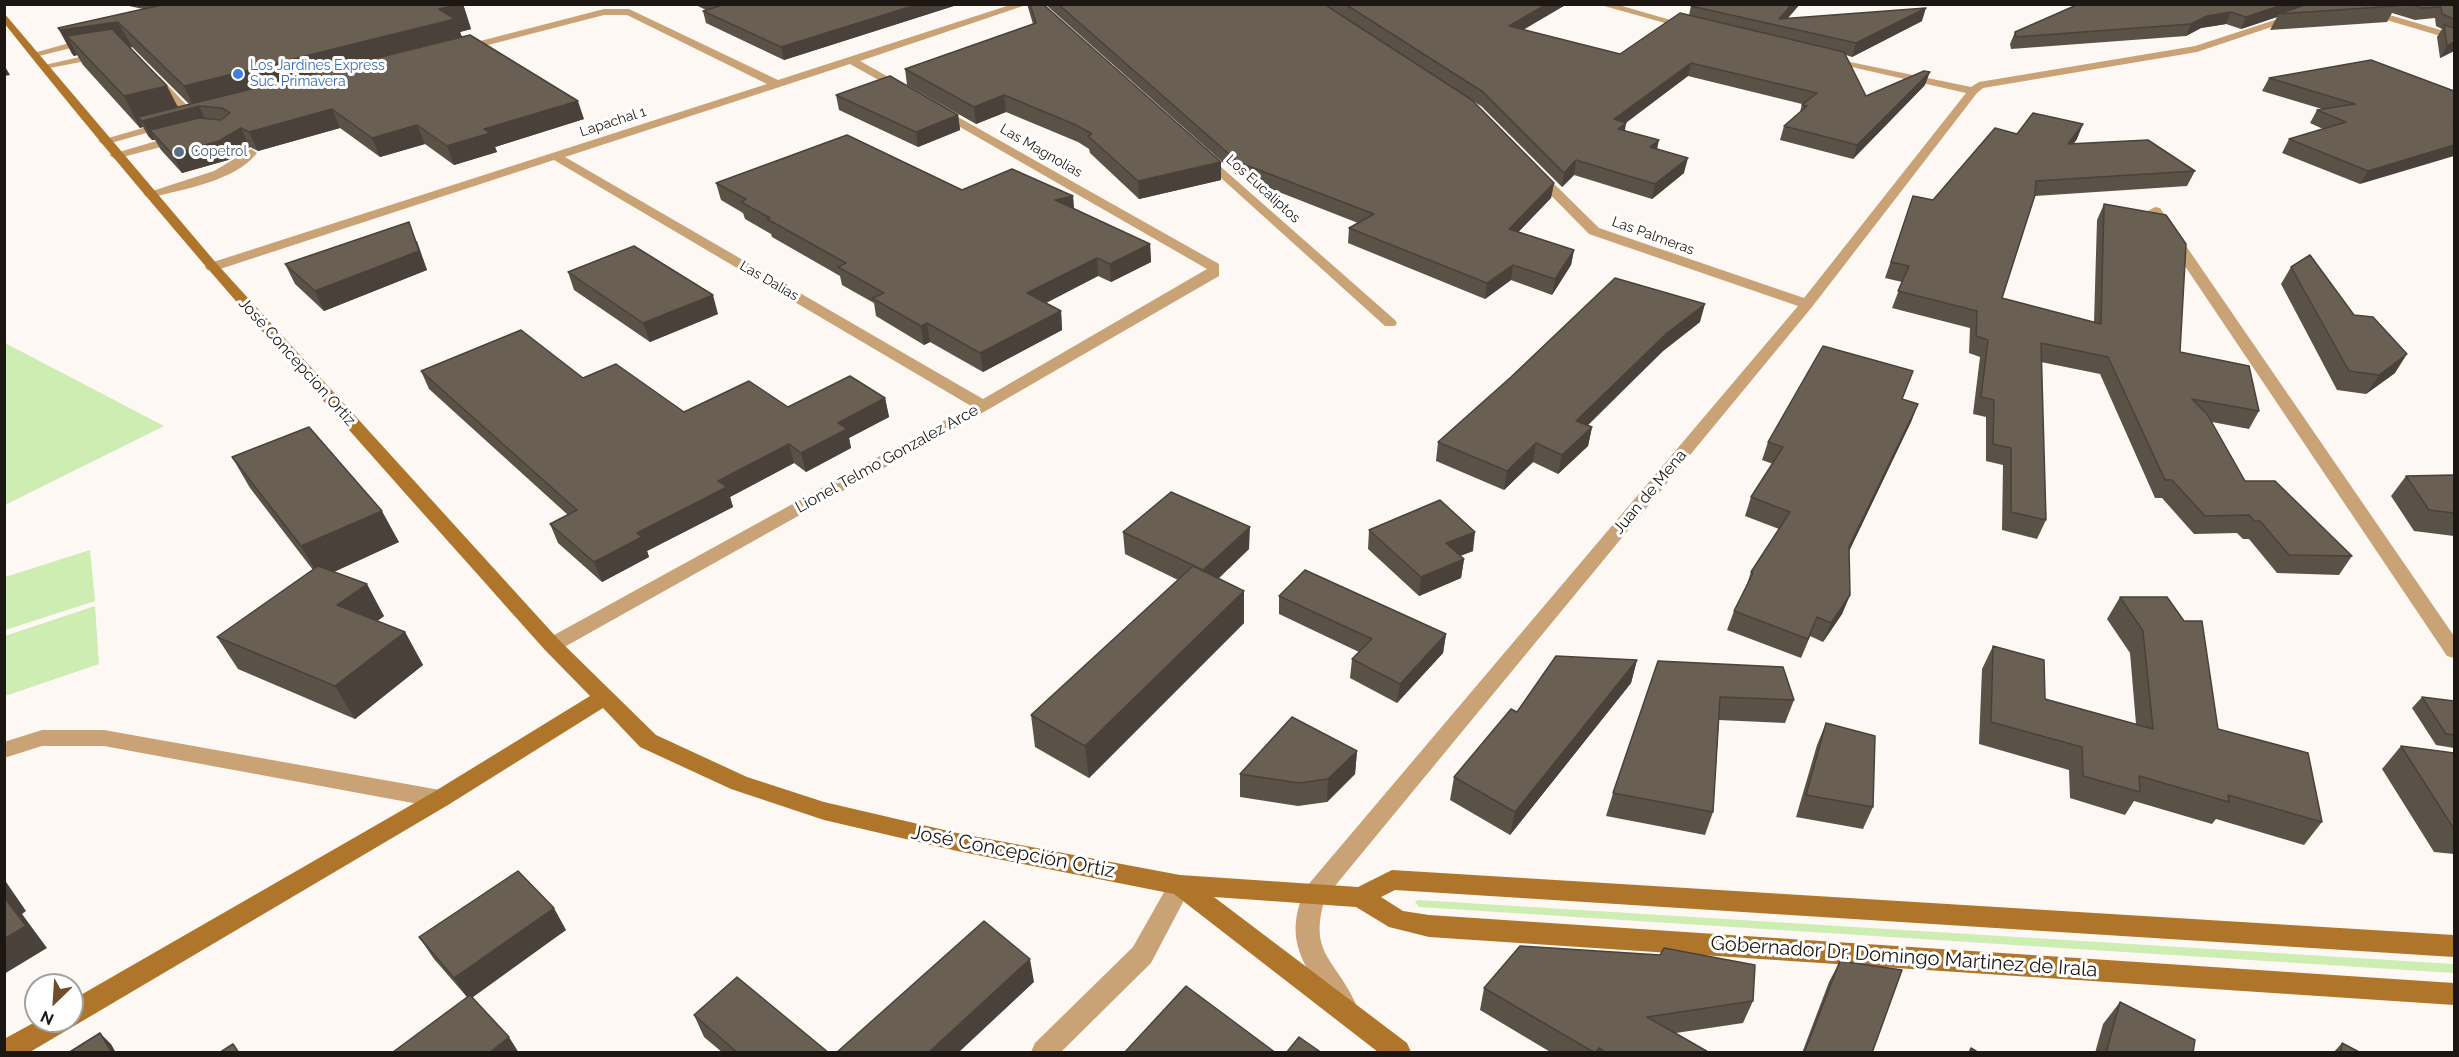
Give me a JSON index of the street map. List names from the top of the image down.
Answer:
{
  "streets": {
    "street": [
      "Lapachal 1",
      "Las Magnolias",
      "Los Eucaliptos",
      "Las Palmeras",
      "Las Dalias",
      "José Concepcion Ortiz",
      "Lionel Telmo Gonzalez Arce",
      "Juan de Mena",
      "José Concepción Ortiz",
      "Gobernador Dr. Domingo Martinez de Irala"
    ]
  },
  "crossings": [
    ["Lapachal 1", "Las Magnolias"],
    ["Lapachal 1", "Las Dalias"],
    ["Lapachal 1", "José Concepcion Ortiz"],
    ["Las Magnolias", "Lionel Telmo Gonzalez Arce"],
    ["Las Palmeras", "Juan de Mena"],
    ["Las Dalias", "Lionel Telmo Gonzalez Arce"],
    ["José Concepcion Ortiz", "Lionel Telmo Gonzalez Arce"],
    ["José Concepcion Ortiz", "José Concepción Ortiz"],
    ["Juan de Mena", "Gobernador Dr. Domingo Martinez de Irala"],
    ["José Concepción Ortiz", "Gobernador Dr. Domingo Martinez de Irala"]
  ],
  "places": ["Los Jardines Express Suc. Primavera", "Copetrol"],
  "north": "bottom left"
}
